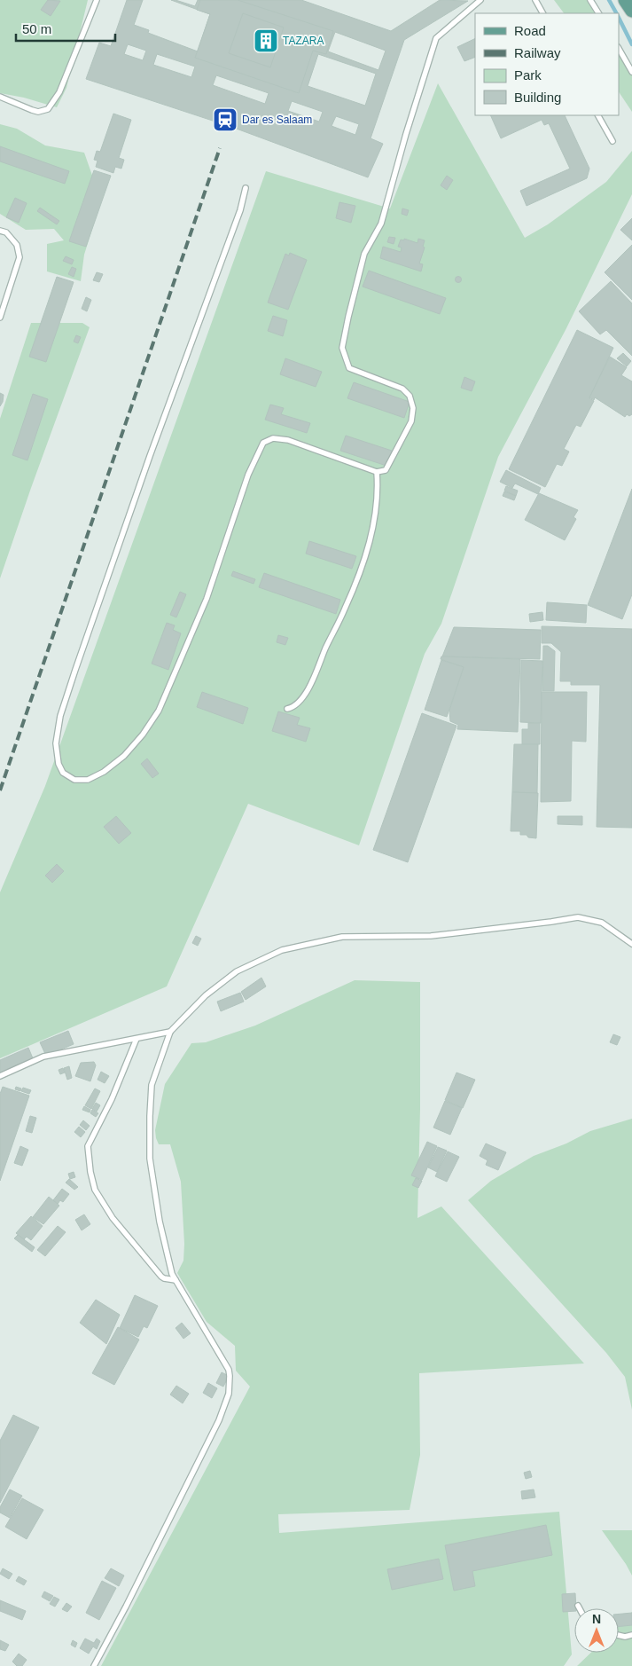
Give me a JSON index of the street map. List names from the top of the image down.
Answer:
{
  "places": {
    "building": ["TAZARA"],
    "station": ["Dar es Salaam"]
  },
  "legend": [
    "Road",
    "Railway",
    "Park",
    "Building"
  ],
  "scale_bar": "50 m",
  "north": "top"
}
